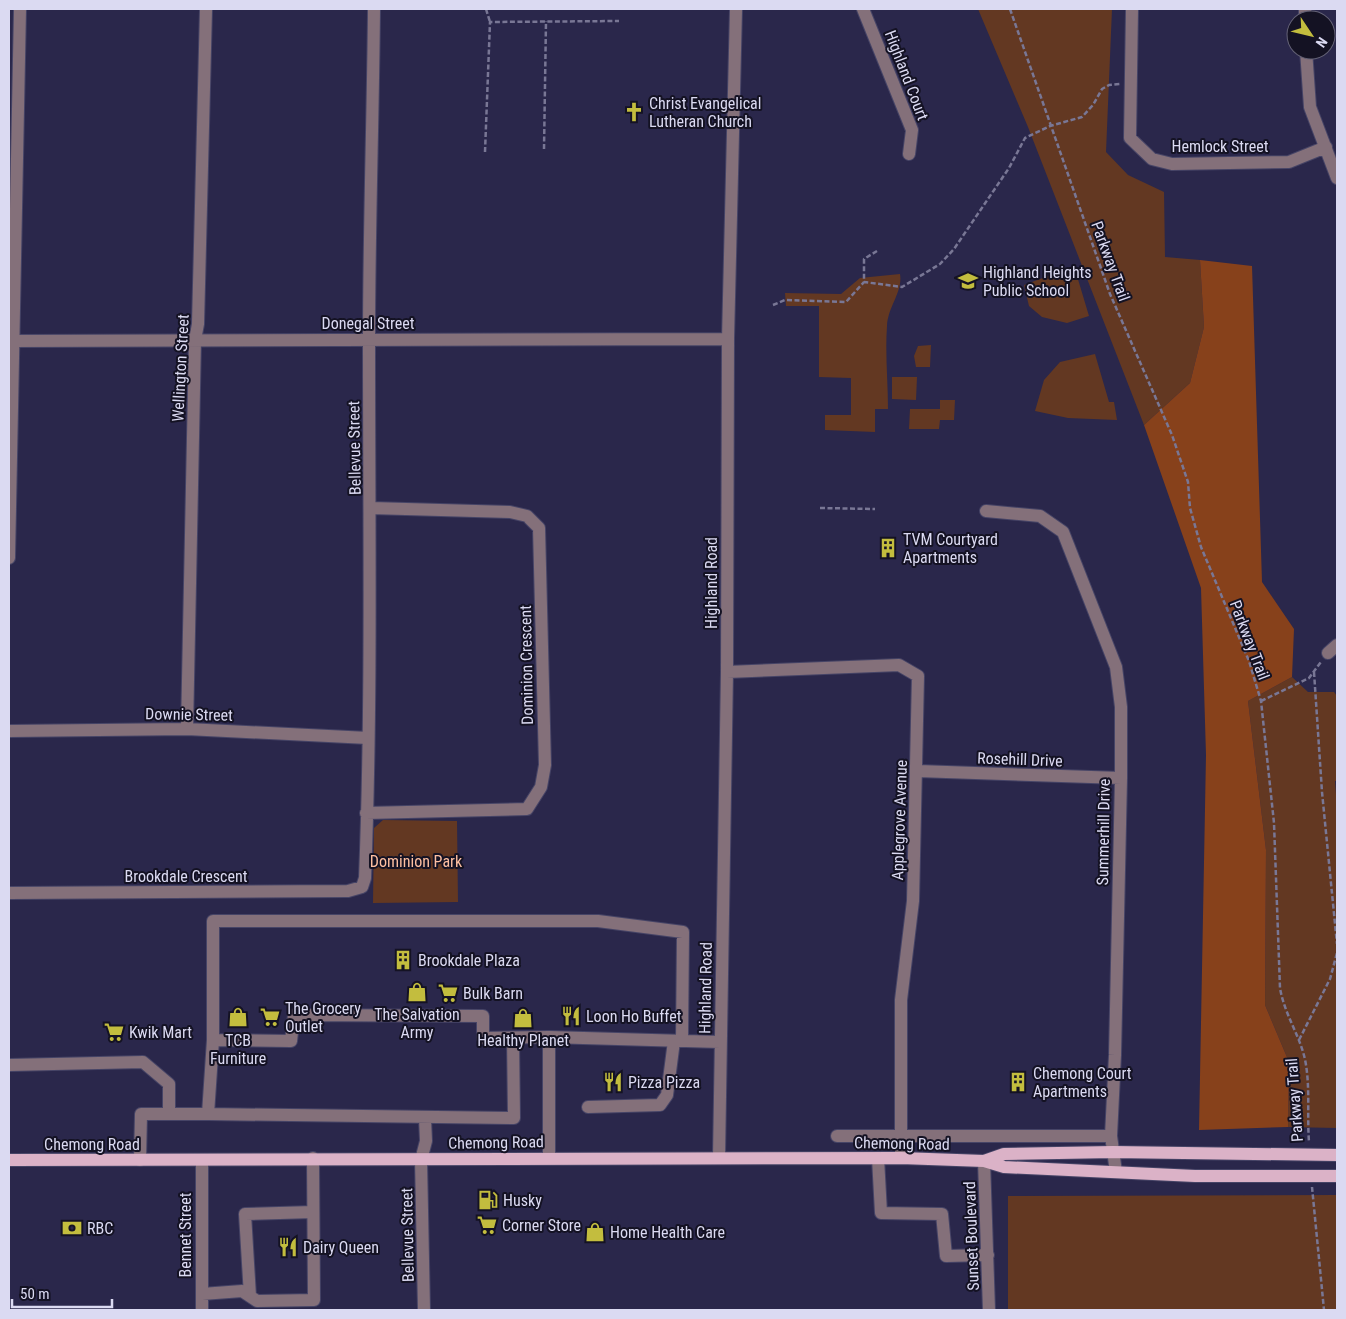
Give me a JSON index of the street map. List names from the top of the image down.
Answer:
{
  "streets": {
    "main road": ["Chemong Road"],
    "street": [
      "Highland Court",
      "Hemlock Street",
      "Donegal Street",
      "Wellington Street",
      "Bellevue Street",
      "Highland Road",
      "Dominion Crescent",
      "Downie Street",
      "Rosehill Drive",
      "Applegrove Avenue",
      "Summerhill Drive",
      "Brookdale Crescent",
      "Bennet Street",
      "Sunset Boulevard"
    ],
    "path": ["Parkway Trail"]
  },
  "crossings": [
    ["Parkway Trail", "Chemong Road"],
    ["Donegal Street", "Wellington Street"],
    ["Donegal Street", "Bellevue Street"],
    ["Donegal Street", "Highland Road"],
    ["Wellington Street", "Downie Street"],
    ["Bellevue Street", "Dominion Crescent"],
    ["Bellevue Street", "Downie Street"],
    ["Bellevue Street", "Brookdale Crescent"],
    ["Bellevue Street", "Chemong Road"],
    ["Highland Road", "Applegrove Avenue"],
    ["Highland Road", "Chemong Road"],
    ["Rosehill Drive", "Applegrove Avenue"],
    ["Rosehill Drive", "Summerhill Drive"],
    ["Applegrove Avenue", "Chemong Road"],
    ["Summerhill Drive", "Chemong Road"],
    ["Chemong Road", "Bennet Street"],
    ["Chemong Road", "Sunset Boulevard"]
  ],
  "parks": ["Dominion Park"],
  "places": {
    "church": ["Christ Evangelical Lutheran Church"],
    "school or university": ["Highland Heights Public School"],
    "building": ["TVM Courtyard Apartments", "Brookdale Plaza", "Chemong Court Apartments"],
    "shop": [
      "The Salvation Army",
      "TCB Furniture",
      "Healthy Planet",
      "Home Health Care"
    ],
    "supermarket": [
      "Bulk Barn",
      "The Grocery Outlet",
      "Kwik Mart",
      "Corner Store"
    ],
    "restaurant": ["Loon Ho Buffet", "Pizza Pizza", "Dairy Queen"],
    "fuel station": ["Husky"],
    "bank": ["RBC"]
  },
  "scale_bar": "50 m",
  "north": "bottom right"
}
